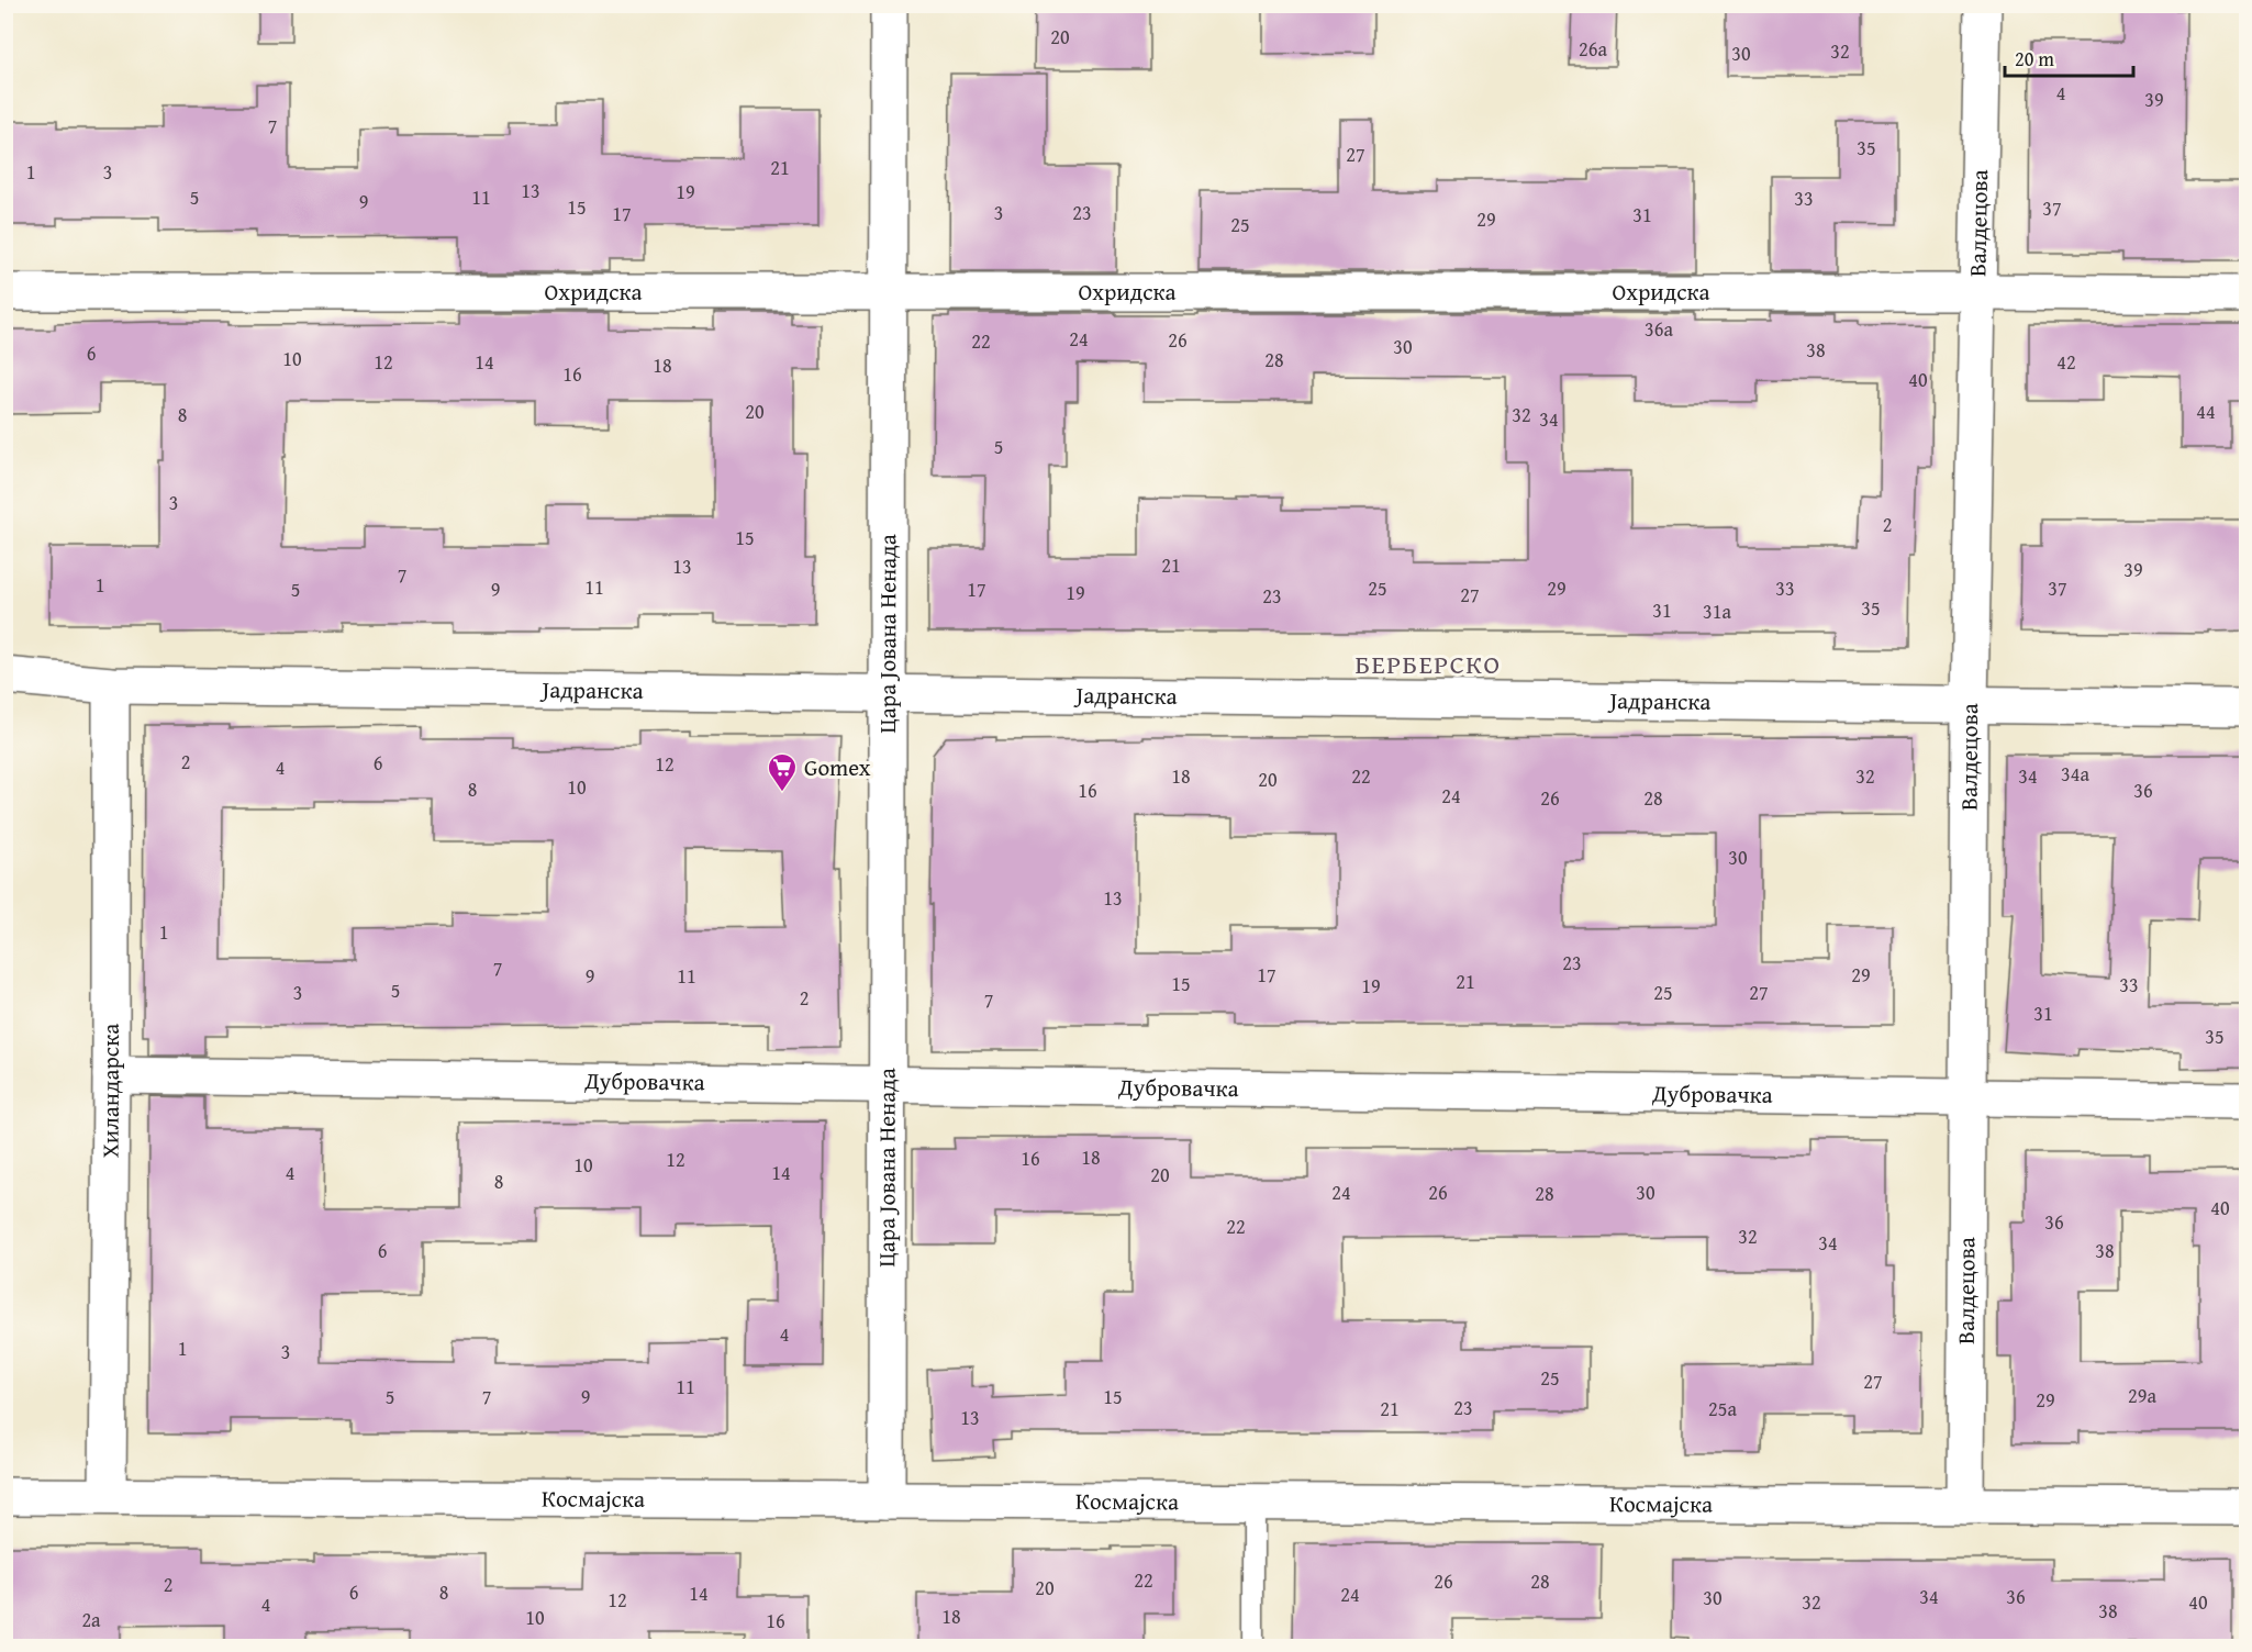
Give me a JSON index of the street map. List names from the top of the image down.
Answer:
{
  "streets": {
    "street": [
      "Валдецова",
      "Охридска",
      "Цара Јована Ненада",
      "Јадранска",
      "Дубровачка",
      "Хиландарска",
      "Космајска"
    ]
  },
  "crossings": [
    ["Валдецова", "Охридска"],
    ["Валдецова", "Јадранска"],
    ["Валдецова", "Дубровачка"],
    ["Валдецова", "Космајска"],
    ["Охридска", "Цара Јована Ненада"],
    ["Цара Јована Ненада", "Јадранска"],
    ["Цара Јована Ненада", "Дубровачка"],
    ["Цара Јована Ненада", "Космајска"],
    ["Јадранска", "Хиландарска"],
    ["Дубровачка", "Хиландарска"],
    ["Хиландарска", "Космајска"]
  ],
  "districts": ["БЕРБЕРСКО"],
  "places": {
    "supermarket": ["Gomex"]
  },
  "house_numbers": [
    "20",
    "26a",
    "32",
    "30",
    "4",
    "39",
    "7",
    "35",
    "27",
    "21",
    "1",
    "3",
    "13",
    "19",
    "5",
    "11",
    "33",
    "9",
    "15",
    "37",
    "3",
    "23",
    "17",
    "31",
    "29",
    "25",
    "36a",
    "24",
    "26",
    "22",
    "30",
    "38",
    "6",
    "10",
    "28",
    "12",
    "14",
    "42",
    "18",
    "16",
    "40",
    "20",
    "44",
    "8",
    "32",
    "34",
    "5",
    "3",
    "2",
    "15",
    "21",
    "13",
    "39",
    "7",
    "1",
    "11",
    "25",
    "29",
    "33",
    "37",
    "5",
    "9",
    "17",
    "19",
    "27",
    "23",
    "35",
    "31",
    "31a",
    "2",
    "6",
    "12",
    "4",
    "34a",
    "18",
    "22",
    "32",
    "34",
    "20",
    "10",
    "8",
    "16",
    "36",
    "24",
    "26",
    "28",
    "30",
    "13",
    "1",
    "23",
    "7",
    "17",
    "29",
    "9",
    "11",
    "21",
    "15",
    "33",
    "19",
    "5",
    "3",
    "25",
    "27",
    "2",
    "7",
    "31",
    "35",
    "18",
    "16",
    "12",
    "10",
    "4",
    "14",
    "20",
    "8",
    "24",
    "26",
    "30",
    "28",
    "40",
    "36",
    "22",
    "32",
    "34",
    "6",
    "38",
    "4",
    "1",
    "3",
    "25",
    "27",
    "11",
    "29a",
    "5",
    "7",
    "9",
    "15",
    "29",
    "23",
    "21",
    "25a",
    "13",
    "22",
    "26",
    "28",
    "2",
    "20",
    "6",
    "8",
    "14",
    "24",
    "34",
    "36",
    "30",
    "12",
    "32",
    "40",
    "4",
    "38",
    "18",
    "10",
    "2a",
    "16"
  ],
  "scale_bar": "20 m"
}
